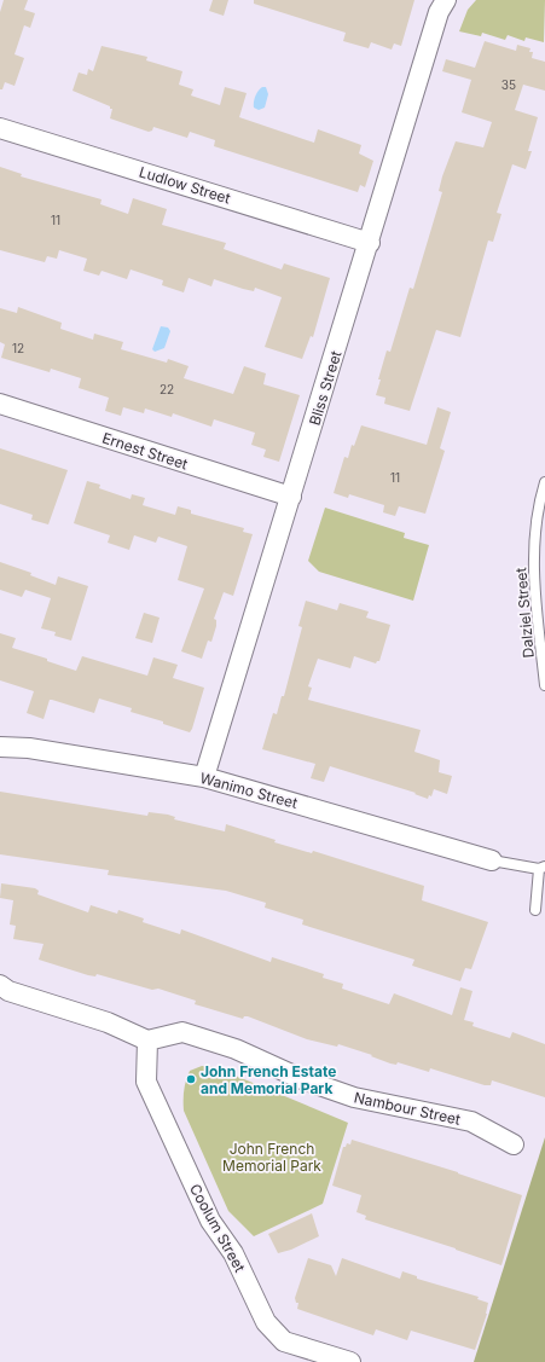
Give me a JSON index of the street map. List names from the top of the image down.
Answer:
{
  "streets": {
    "street": [
      "Ludlow Street",
      "Bliss Street",
      "Ernest Street",
      "Wanimo Street",
      "Nambour Street",
      "Coolum Street"
    ],
    "lane": ["Dalziel Street"]
  },
  "crossings": [
    ["Ludlow Street", "Bliss Street"],
    ["Bliss Street", "Ernest Street"],
    ["Bliss Street", "Wanimo Street"],
    ["Nambour Street", "Coolum Street"]
  ],
  "parks": ["John French Memorial Park"],
  "places": ["John French Estate and Memorial Park"],
  "house_numbers": [
    "35",
    "11",
    "12",
    "22",
    "11"
  ]
}
